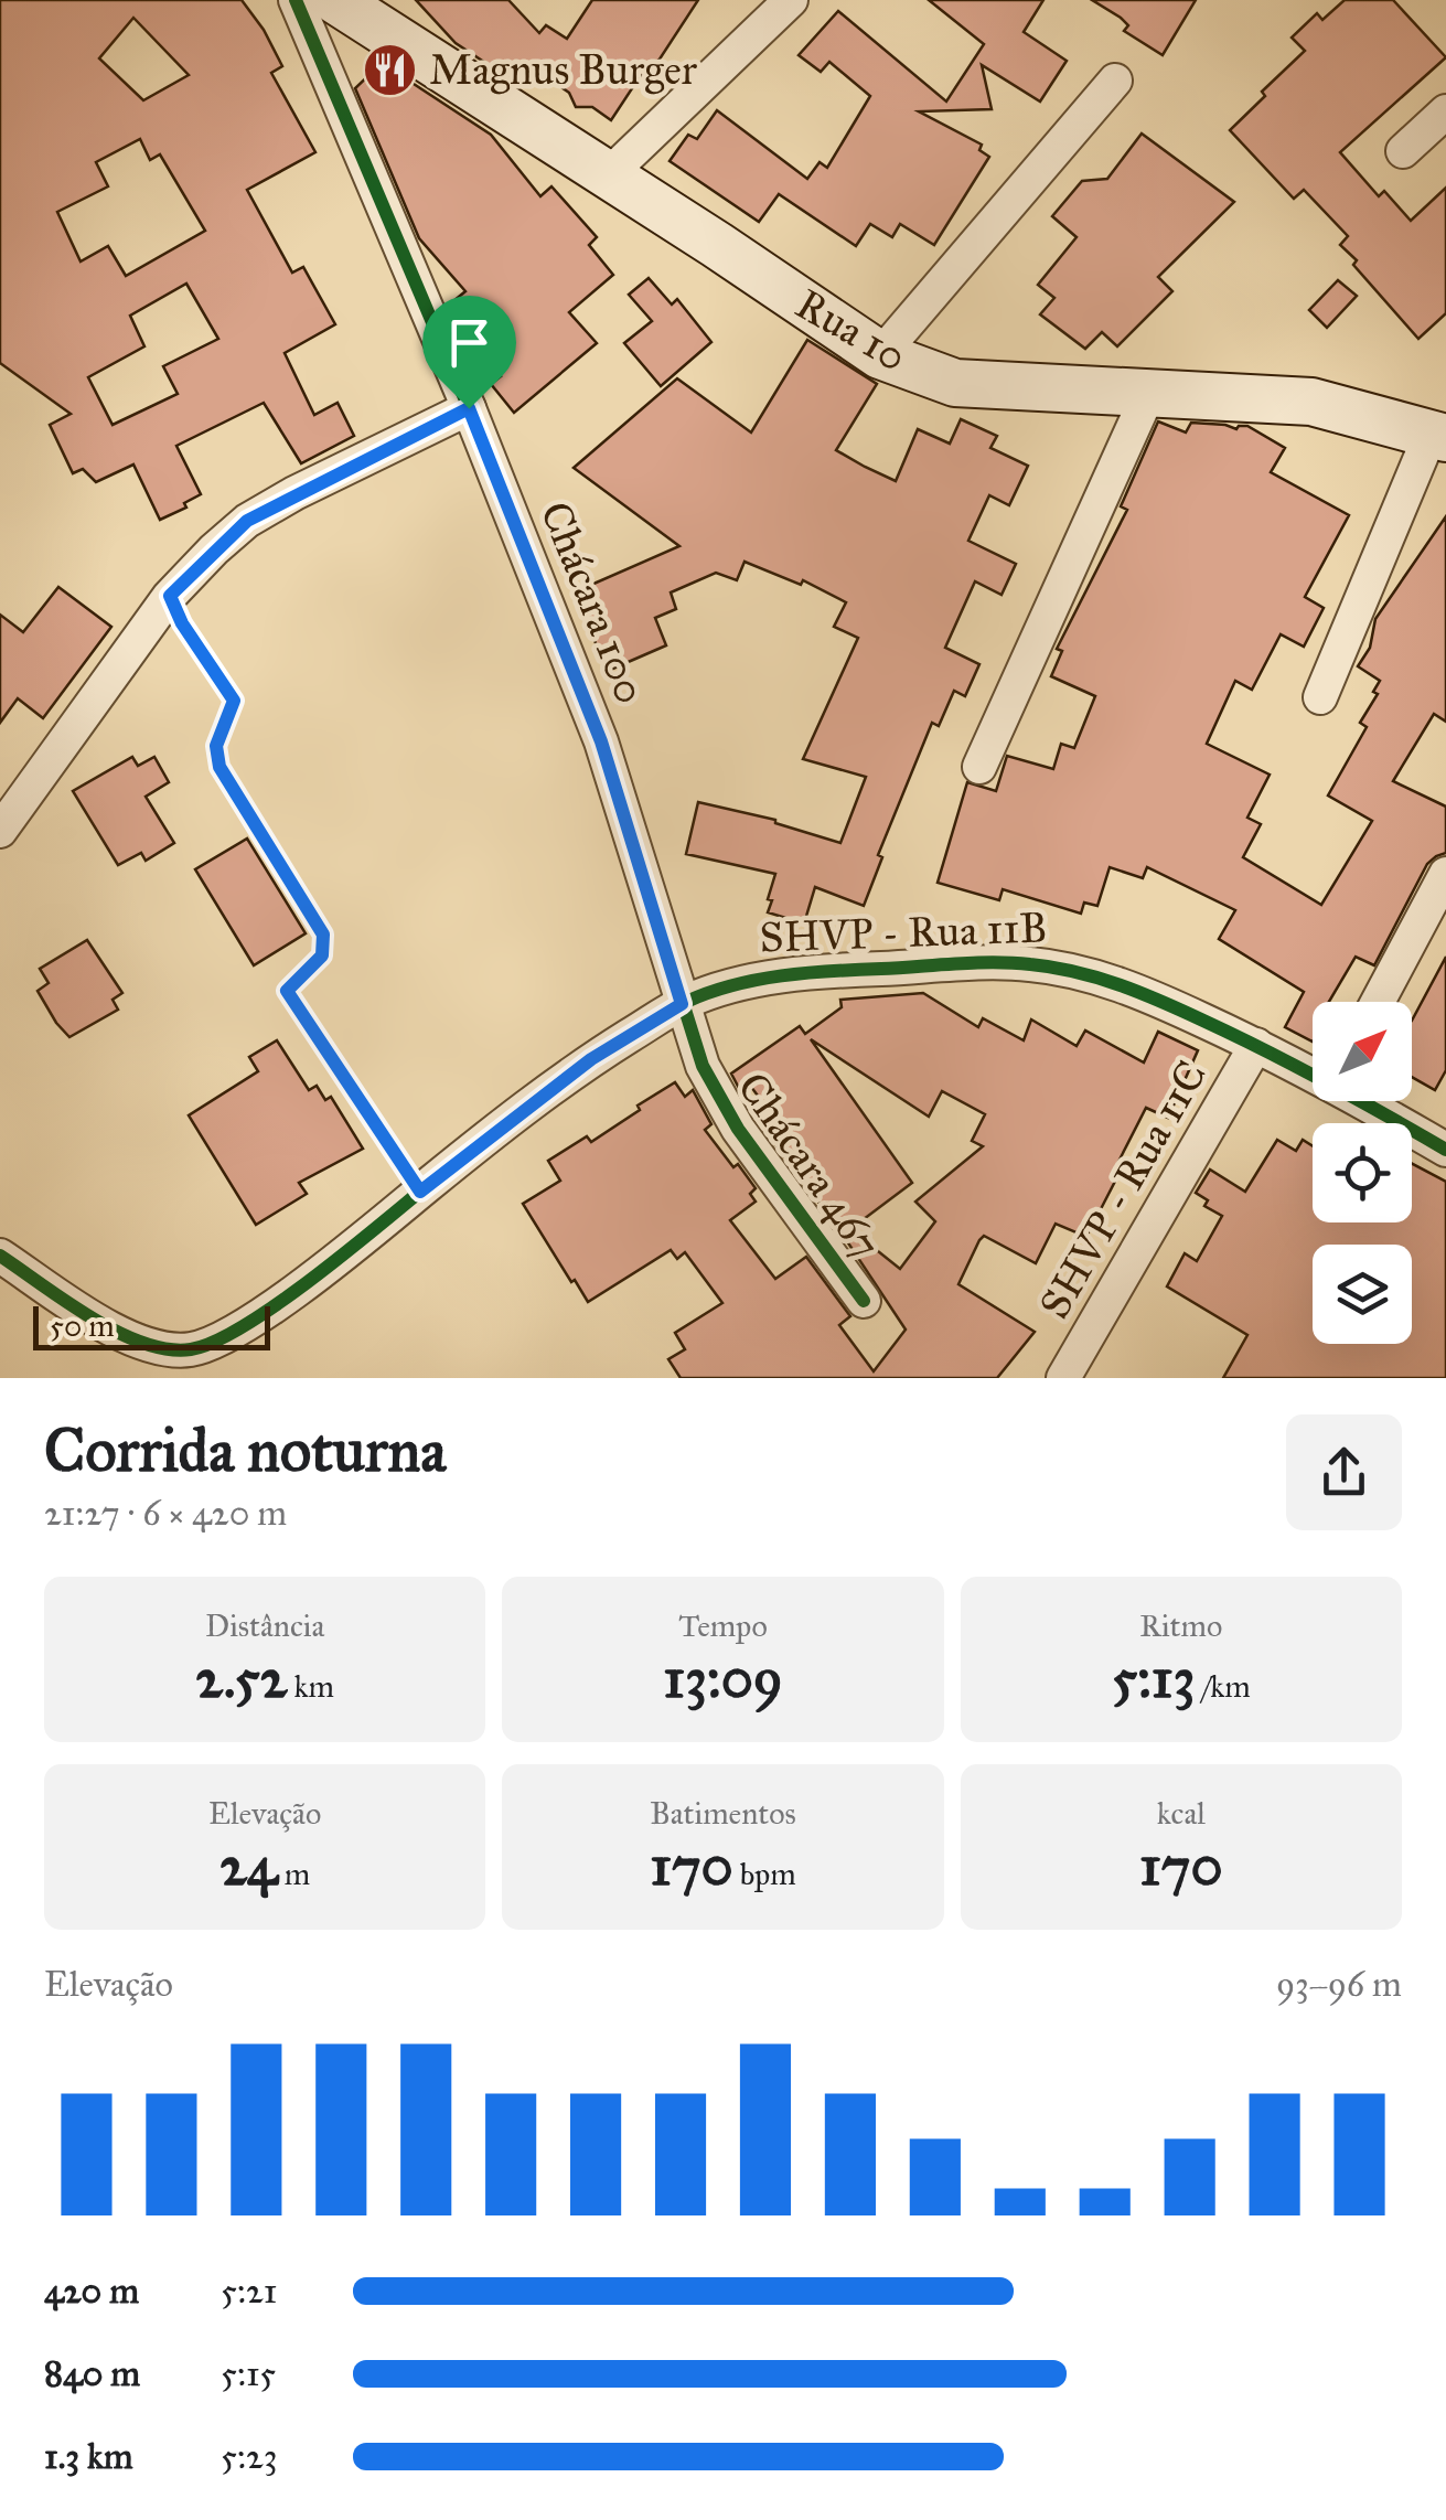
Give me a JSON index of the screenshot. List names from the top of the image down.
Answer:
{
  "streets": {
    "street": [
      "Rua 10",
      "Chácara 100",
      "SHVP - Rua 11B",
      "Chácara 467",
      "SHVP - Rua 11C"
    ]
  },
  "crossings": [
    ["Chácara 100", "SHVP - Rua 11B"],
    ["Chácara 100", "Chácara 467"],
    ["SHVP - Rua 11B", "Chácara 467"],
    ["SHVP - Rua 11B", "SHVP - Rua 11C"]
  ],
  "places": {
    "restaurant": ["Magnus Burger"]
  },
  "scale_bar": "50 m",
  "north": "top right",
  "page": {
    "scale": "50 m",
    "heading": ["Corrida noturna", "21:27 · 6 × 420 m"],
    "stats": [
      ["Distância", "2.52 km"],
      ["Tempo", "13:09"],
      ["Ritmo", "5:13 /km"],
      ["Elevação", "24 m"],
      ["Batimentos", "170 bpm"],
      ["kcal", "170"]
    ],
    "chart": ["Elevação", "93–96 m"],
    "list": [
      {
        "name": "420 m",
        "note": "5:21"
      },
      {
        "name": "840 m",
        "note": "5:15"
      },
      {
        "name": "1.3 km",
        "note": "5:23"
      }
    ]
  }
}
